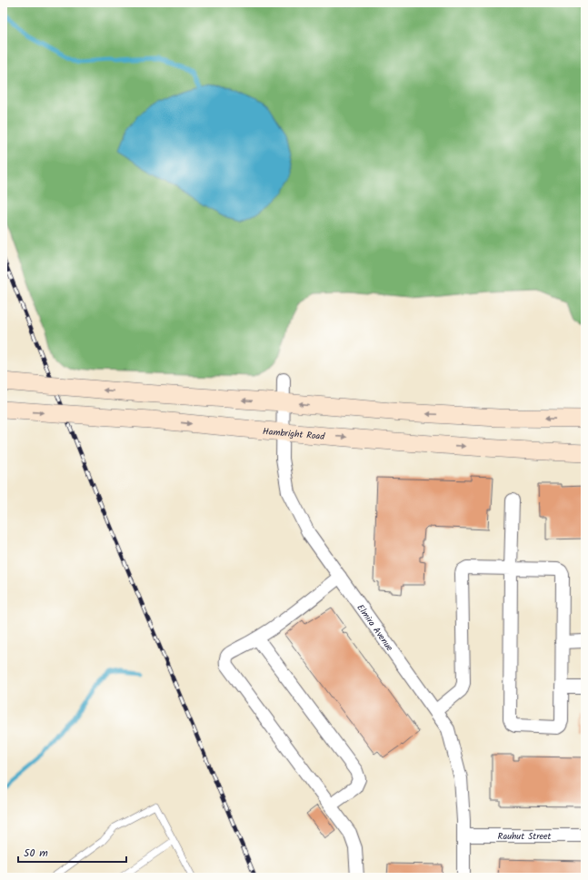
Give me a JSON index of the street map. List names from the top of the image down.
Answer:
{
  "streets": {
    "street": ["Hambright Road", "Elmira Avenue", "Rauhut Street"]
  },
  "crossings": [
    ["Hambright Road", "Elmira Avenue"],
    ["Elmira Avenue", "Rauhut Street"]
  ],
  "scale_bar": "50 m"
}
